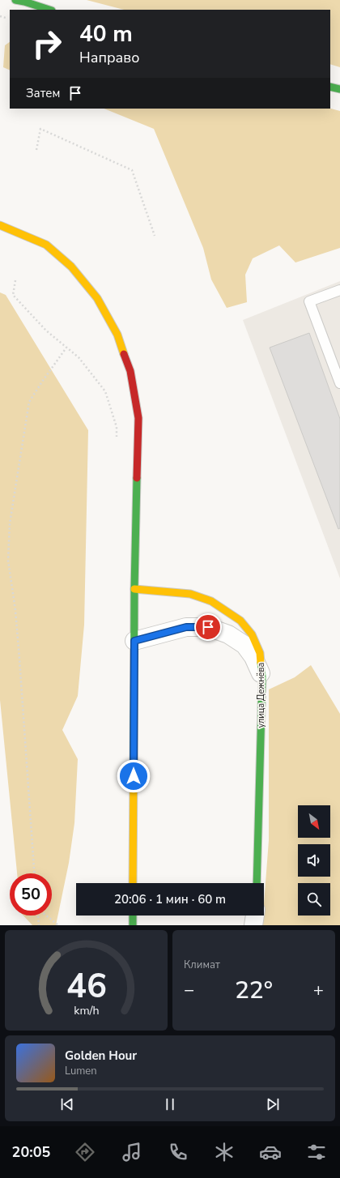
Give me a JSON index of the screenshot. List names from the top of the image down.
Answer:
{
  "streets": {
    "main road": ["улица Дежнёва"]
  },
  "north": "bottom right",
  "page": {
    "turn": ["40 m", "Направо"],
    "then": "Затем",
    "limit": "50",
    "trip": "20:06 · 1 мин · 60 m",
    "tile": "Климат",
    "heat": ["−", "22°", "+"],
    "song": ["Golden Hour", "Lumen"],
    "tabs": "20:05",
    "gauge": ["46", "km/h"]
  }
}
